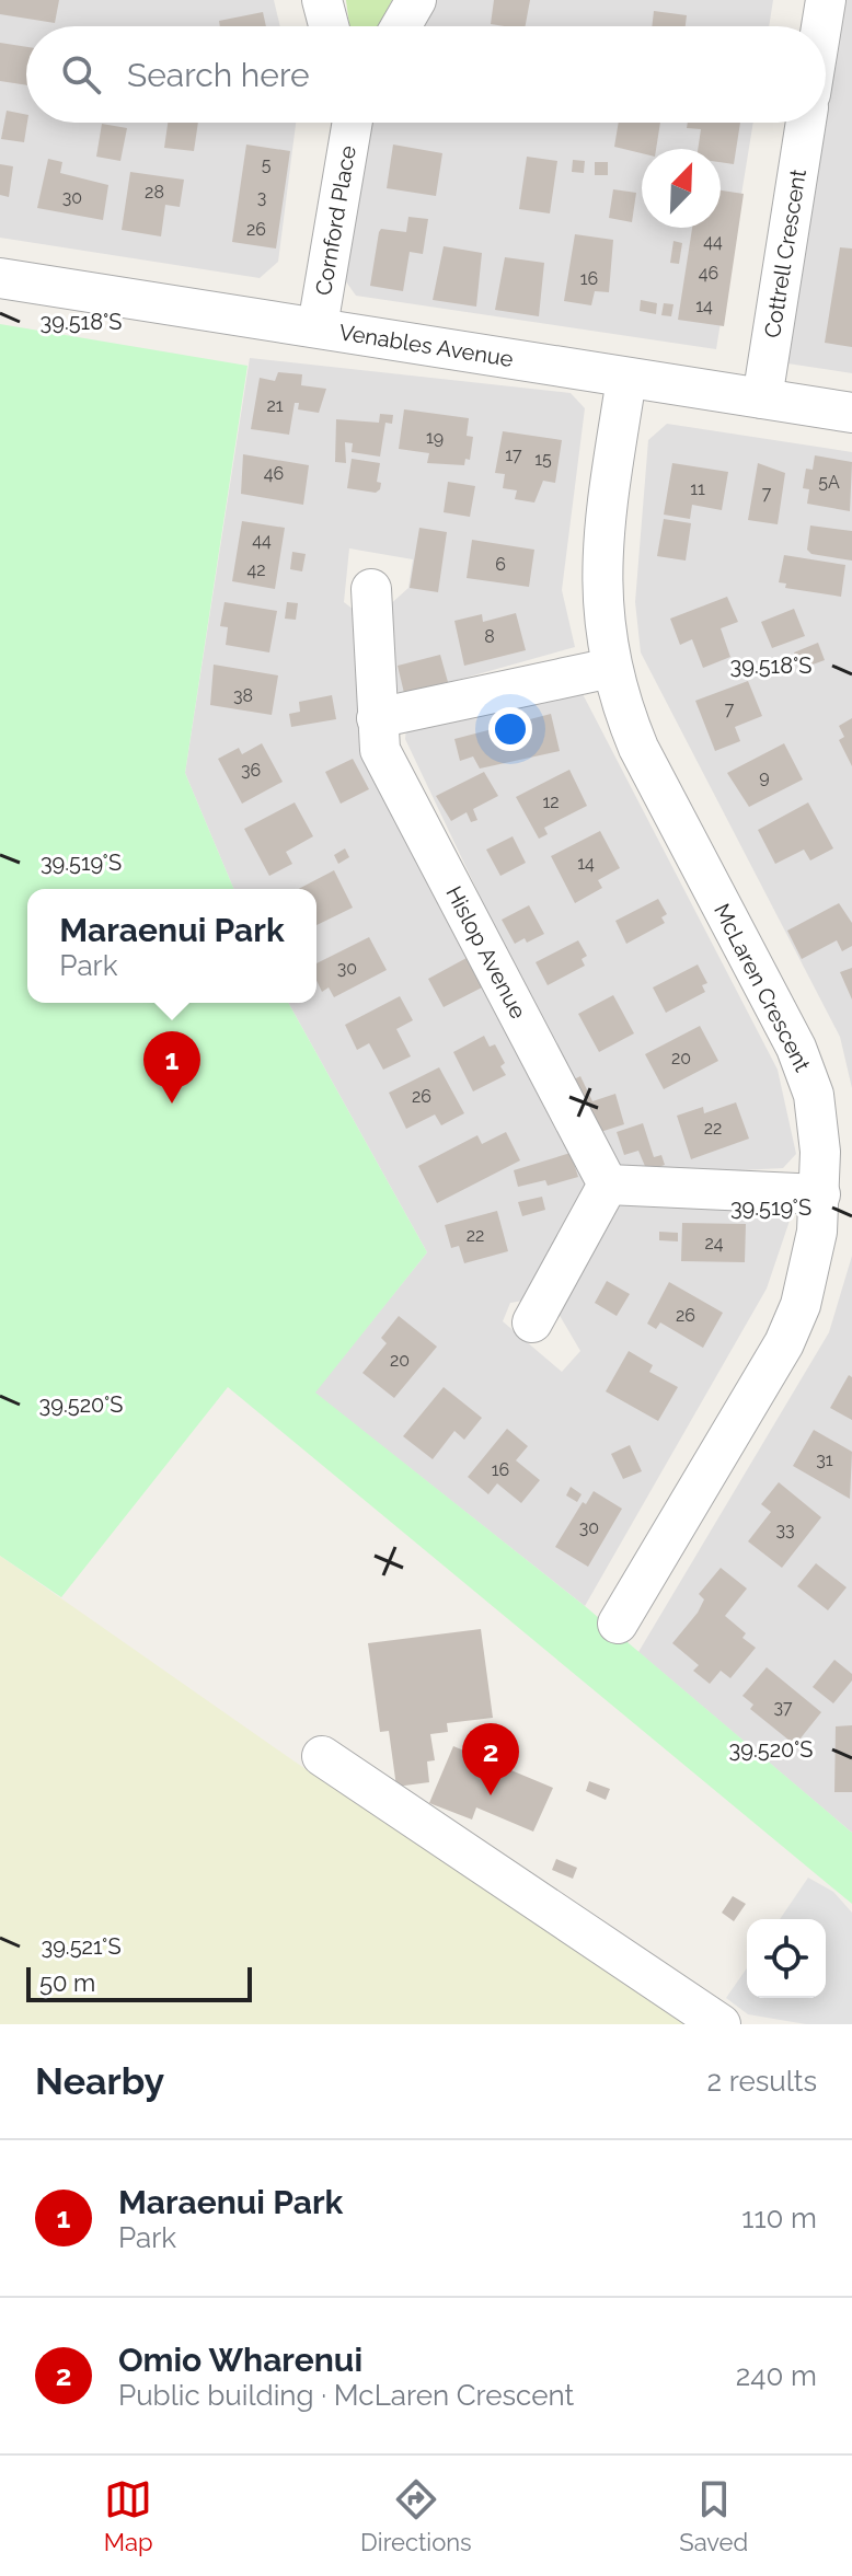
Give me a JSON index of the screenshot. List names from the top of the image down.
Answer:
{
  "streets": {
    "street": [
      "Cornford Place",
      "Cottrell Crescent",
      "Venables Avenue",
      "Hislop Avenue",
      "McLaren Crescent"
    ]
  },
  "crossings": [
    ["Cornford Place", "Venables Avenue"],
    ["Cottrell Crescent", "Venables Avenue"],
    ["Venables Avenue", "McLaren Crescent"]
  ],
  "house_numbers": [
    "5",
    "28",
    "30",
    "3",
    "26",
    "44",
    "46",
    "16",
    "14",
    "21",
    "19",
    "17",
    "15",
    "46",
    "5A",
    "11",
    "7",
    "44",
    "6",
    "42",
    "8",
    "38",
    "7",
    "36",
    "9",
    "12",
    "14",
    "30",
    "20",
    "26",
    "22",
    "22",
    "24",
    "26",
    "20",
    "31",
    "16",
    "30",
    "33",
    "37"
  ],
  "scale_bar": "50 m",
  "north": "top right",
  "page": {
    "search": "Search here",
    "popup": ["Maraenui Park", "Park"],
    "pins": ["1", "2"],
    "scale": "50 m",
    "heading": ["Nearby", "2 results"],
    "list": [
      {
        "mark": "1",
        "name": "Maraenui Park",
        "note": "Park",
        "value": "110 m"
      },
      {
        "mark": "2",
        "name": "Omio Wharenui",
        "note": "Public building · McLaren Crescent",
        "value": "240 m"
      }
    ],
    "nav": ["Map", "Directions", "Saved"]
  },
  "coordinates": [
    "39.518°S",
    "39.519°S",
    "39.520°S",
    "39.521°S"
  ]
}
